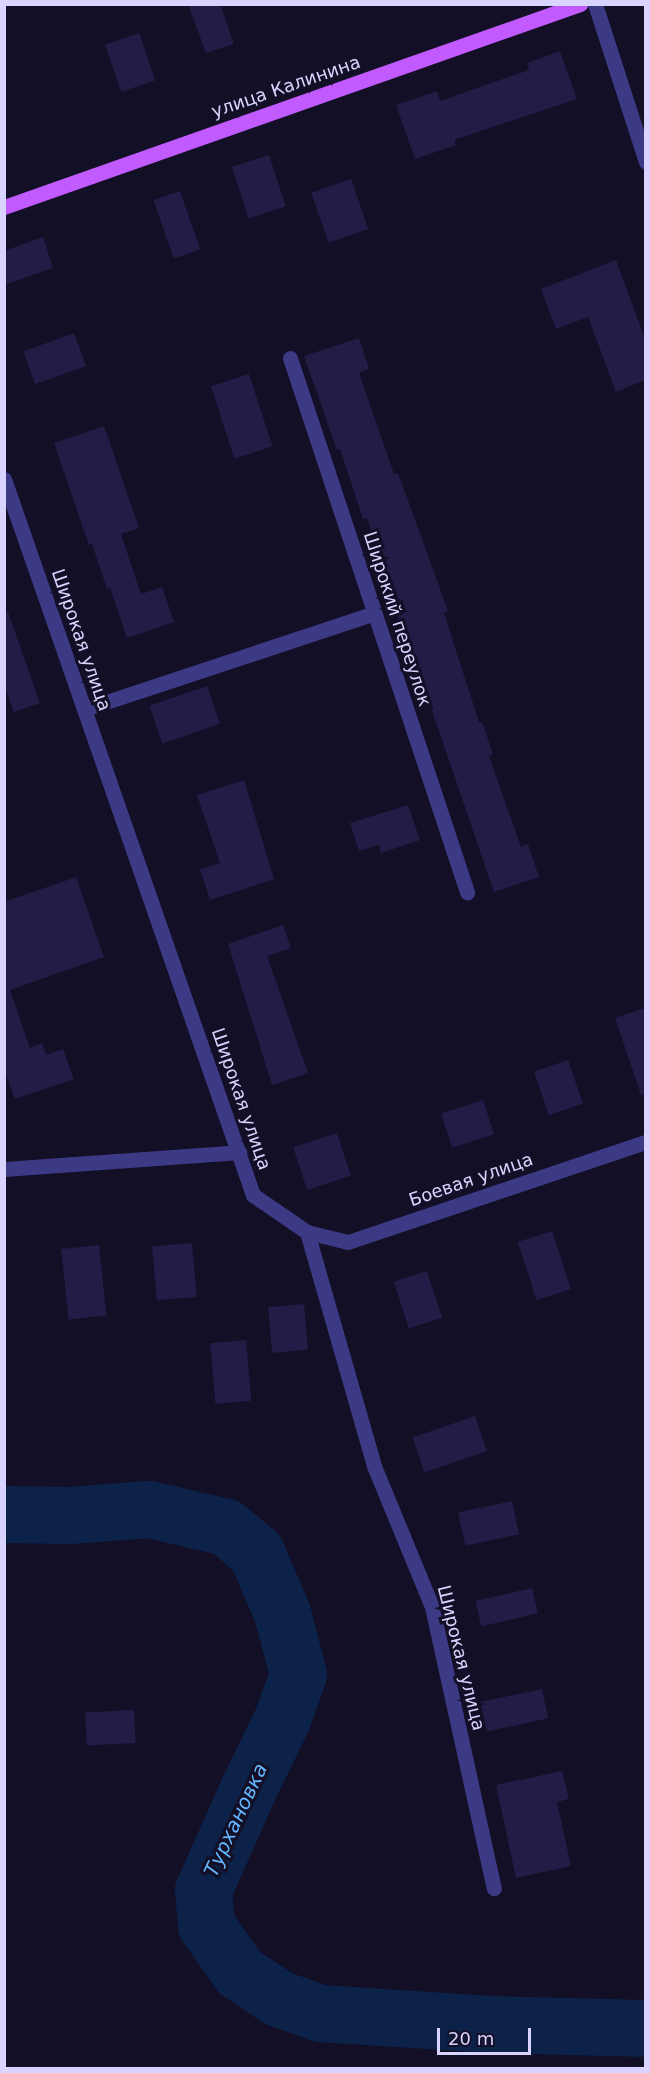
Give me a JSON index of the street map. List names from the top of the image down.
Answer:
{
  "streets": {
    "main road": ["улица Калинина"],
    "street": ["Широкий переулок", "Широкая улица", "Боевая улица"]
  },
  "crossings": [
    ["Широкая улица", "Боевая улица"]
  ],
  "water": ["Турхановка"],
  "scale_bar": "20 m"
}
